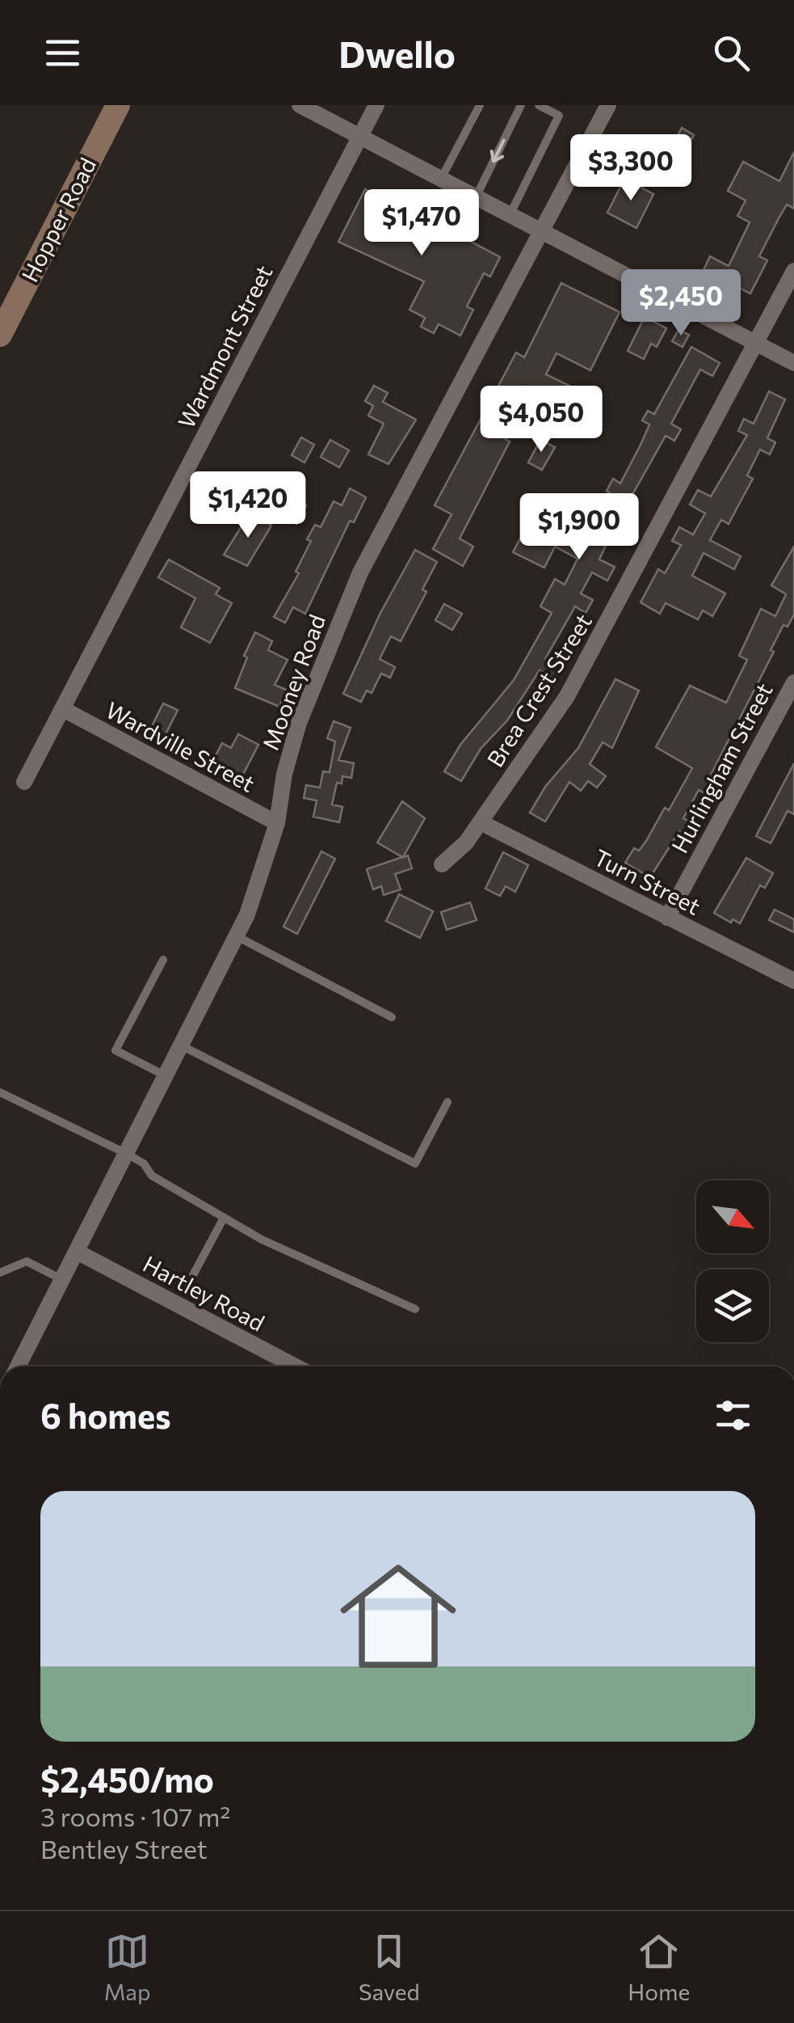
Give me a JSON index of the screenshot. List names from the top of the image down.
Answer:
{
  "streets": {
    "main road": ["Hopper Road"],
    "street": [
      "Wardmont Street",
      "Mooney Road",
      "Brea Crest Street",
      "Wardville Street",
      "Hurlingham Street",
      "Turn Street",
      "Hartley Road"
    ]
  },
  "crossings": [
    ["Wardmont Street", "Wardville Street"],
    ["Mooney Road", "Wardville Street"],
    ["Mooney Road", "Hartley Road"],
    ["Brea Crest Street", "Turn Street"],
    ["Hurlingham Street", "Turn Street"]
  ],
  "north": "bottom right",
  "page": {
    "header": "Dwello",
    "price": [
      "$3,300",
      "$1,470",
      "$2,450",
      "$4,050",
      "$1,420",
      "$1,900"
    ],
    "heading": "6 homes",
    "list": [
      {
        "name": "$2,450/mo",
        "note": "3 rooms · 107 m² · Bentley Street"
      }
    ],
    "tabs": ["Map", "Saved", "Home"]
  }
}
